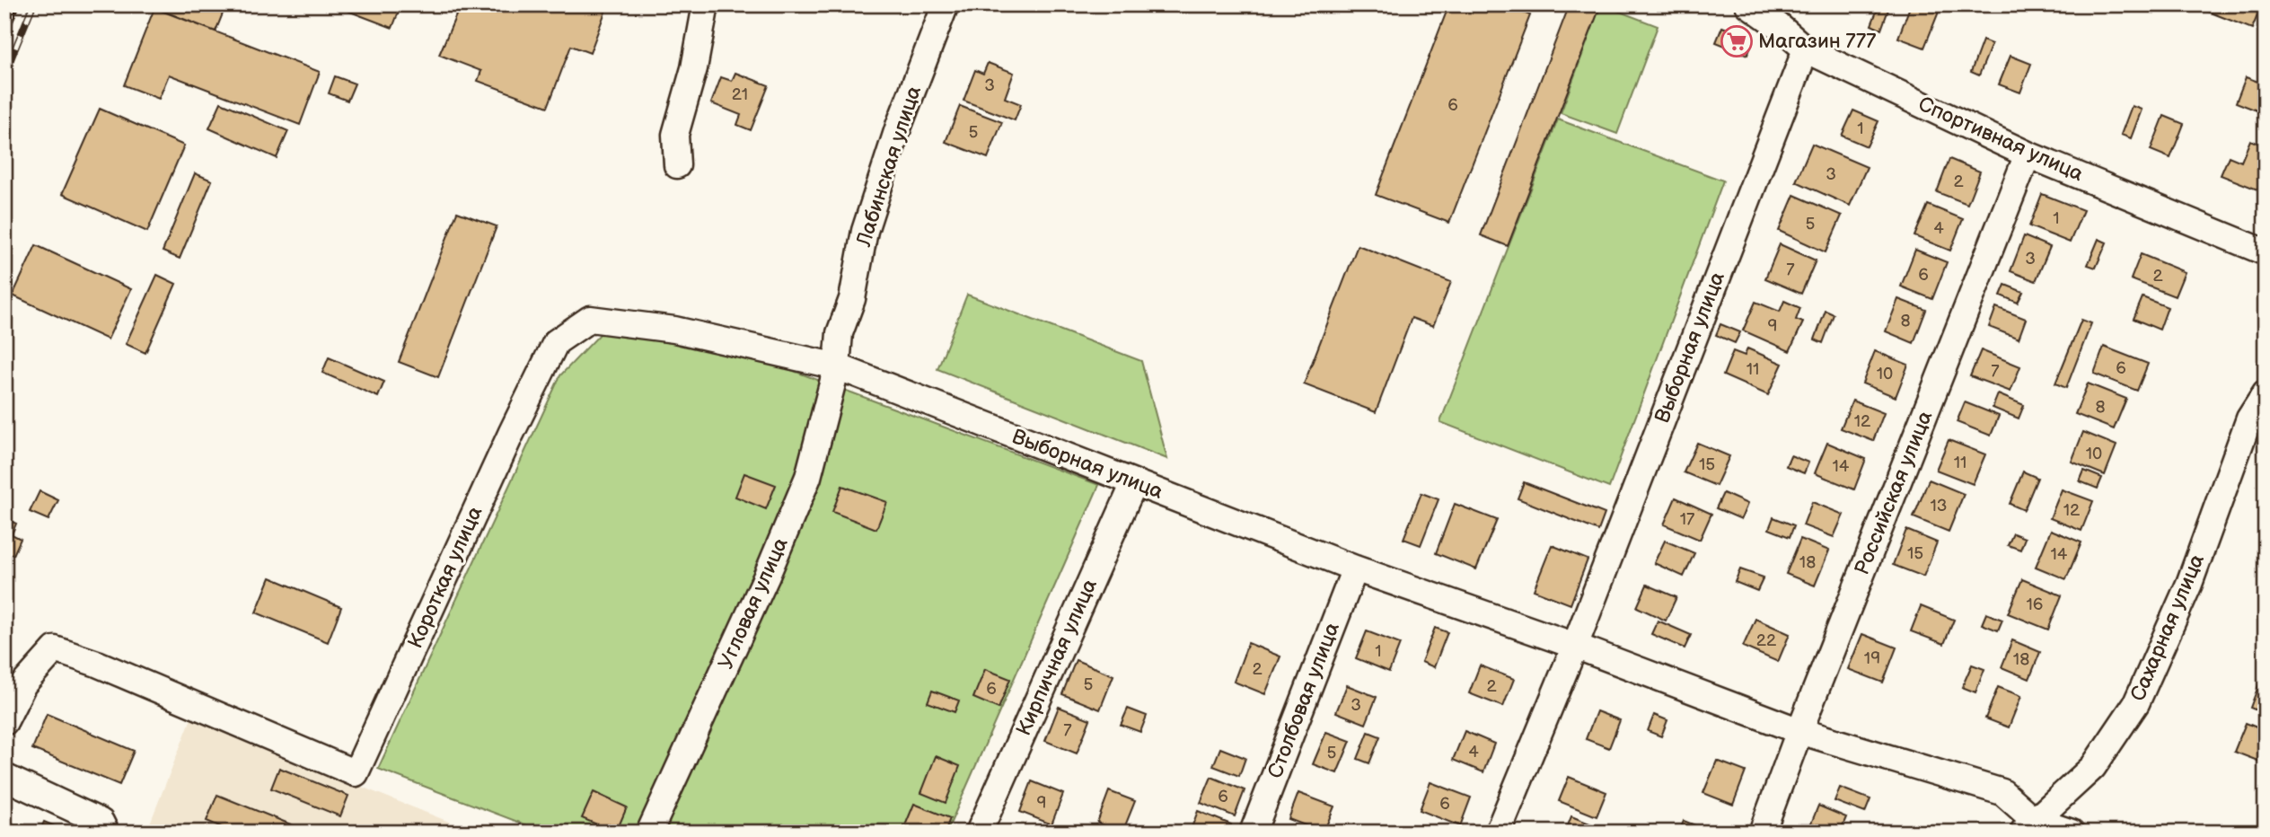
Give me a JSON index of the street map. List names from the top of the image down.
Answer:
{
  "streets": {
    "street": [
      "Спортивная улица",
      "Лабинская улица",
      "Выборная улица",
      "Российская улица",
      "Короткая улица",
      "Угловая улица",
      "Сахарная улица",
      "Кирпичная улица",
      "Столбовая улица"
    ]
  },
  "crossings": [
    ["Спортивная улица", "Выборная улица"],
    ["Спортивная улица", "Российская улица"],
    ["Лабинская улица", "Выборная улица"],
    ["Лабинская улица", "Угловая улица"],
    ["Выборная улица", "Российская улица"],
    ["Выборная улица", "Короткая улица"],
    ["Выборная улица", "Угловая улица"],
    ["Выборная улица", "Сахарная улица"],
    ["Выборная улица", "Кирпичная улица"],
    ["Выборная улица", "Столбовая улица"]
  ],
  "places": {
    "supermarket": ["Магазин 777"]
  },
  "house_numbers": [
    "3",
    "21",
    "6",
    "1",
    "5",
    "3",
    "2",
    "1",
    "5",
    "4",
    "3",
    "7",
    "6",
    "2",
    "8",
    "9",
    "6",
    "11",
    "7",
    "10",
    "8",
    "12",
    "10",
    "11",
    "15",
    "14",
    "13",
    "12",
    "17",
    "15",
    "14",
    "18",
    "16",
    "22",
    "1",
    "19",
    "18",
    "2",
    "5",
    "2",
    "6",
    "3",
    "7",
    "4",
    "5",
    "6",
    "9",
    "6"
  ]
}
